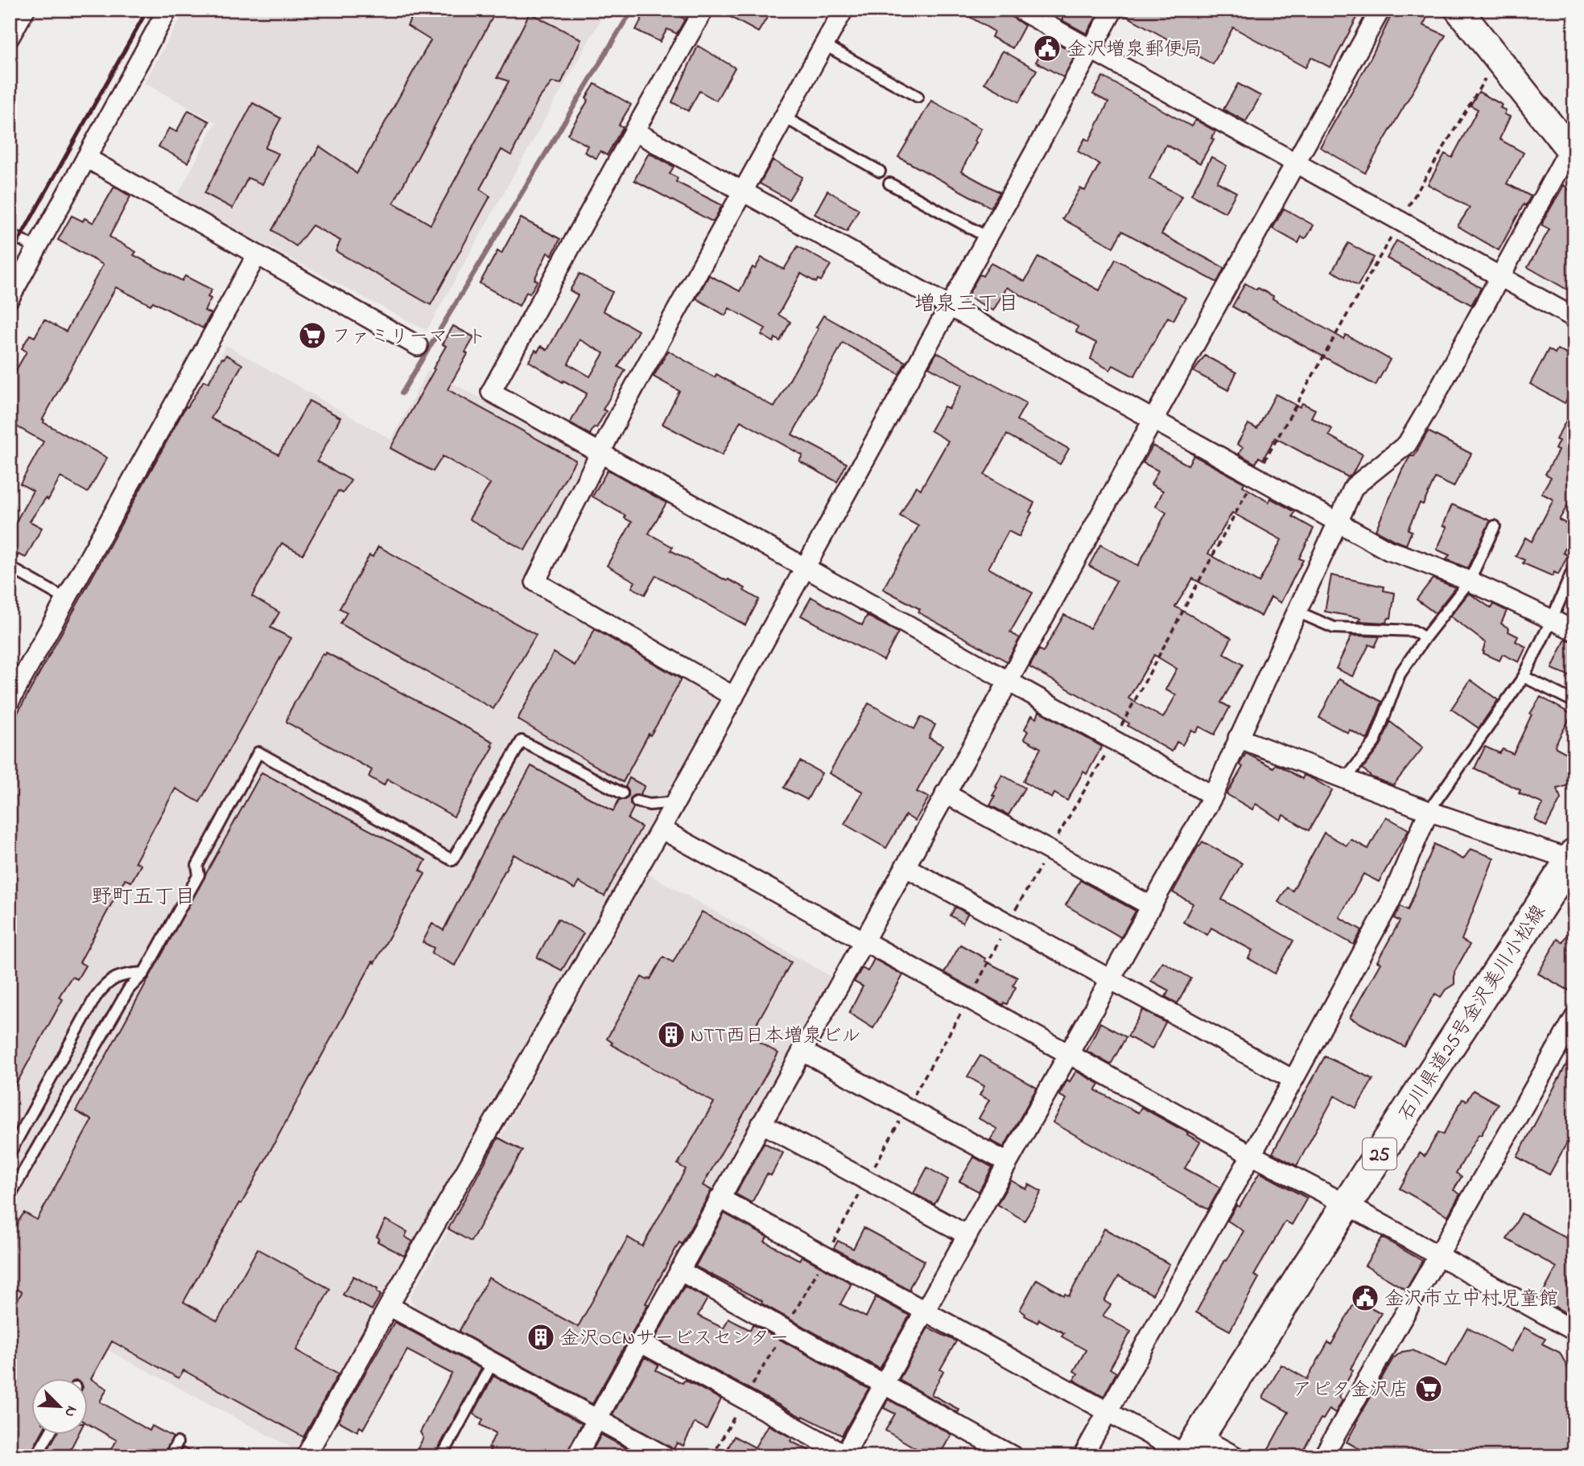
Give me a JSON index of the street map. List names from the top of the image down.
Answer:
{
  "streets": {
    "main road": ["石川県道25号金沢美川小松線", "25"]
  },
  "districts": ["増泉三丁目", "野町五丁目"],
  "places": {
    "public building": ["金沢増泉郵便局", "金沢市立中村児童館"],
    "supermarket": ["ファミリーマート", "アピタ金沢店"],
    "building": ["NTT西日本増泉ビル", "金沢OCNサービスセンター"]
  },
  "north": "bottom right"
}
